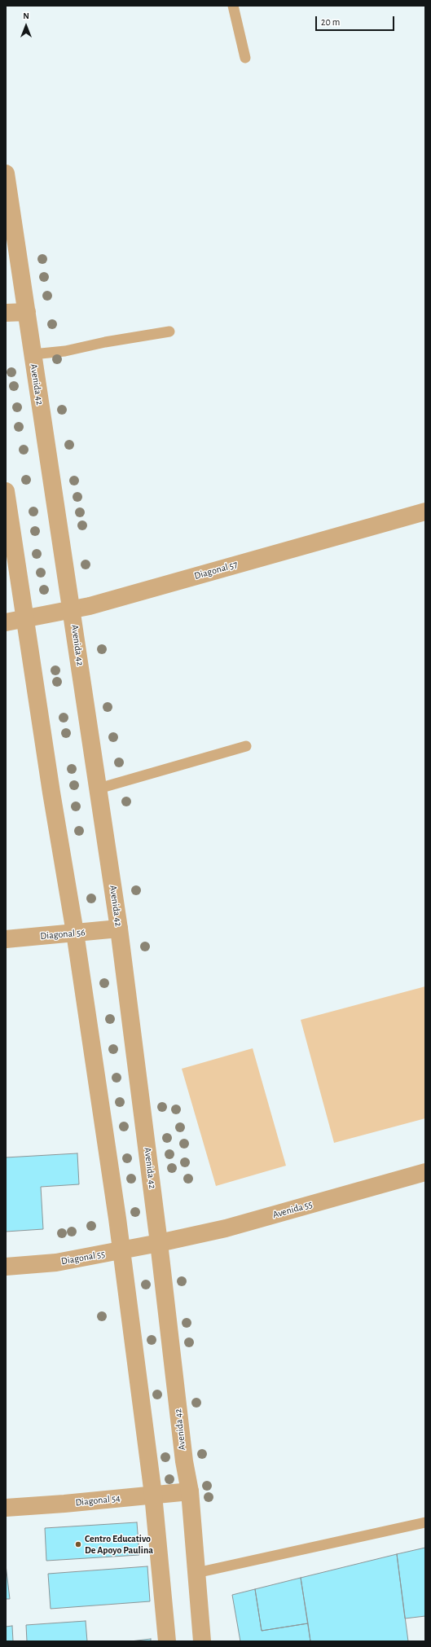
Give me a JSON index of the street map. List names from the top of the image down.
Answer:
{
  "streets": {
    "street": [
      "Avenida 42",
      "Diagonal 57",
      "Diagonal 56",
      "Avenida 55",
      "Diagonal 55",
      "Diagonal 54"
    ]
  },
  "crossings": [
    ["Avenida 42", "Diagonal 57"],
    ["Avenida 42", "Diagonal 56"],
    ["Avenida 42", "Avenida 55"],
    ["Avenida 42", "Diagonal 55"],
    ["Avenida 42", "Diagonal 54"],
    ["Avenida 55", "Diagonal 55"]
  ],
  "places": ["Centro Educativo De Apoyo Paulina"],
  "scale_bar": "20 m",
  "north": "top"
}
